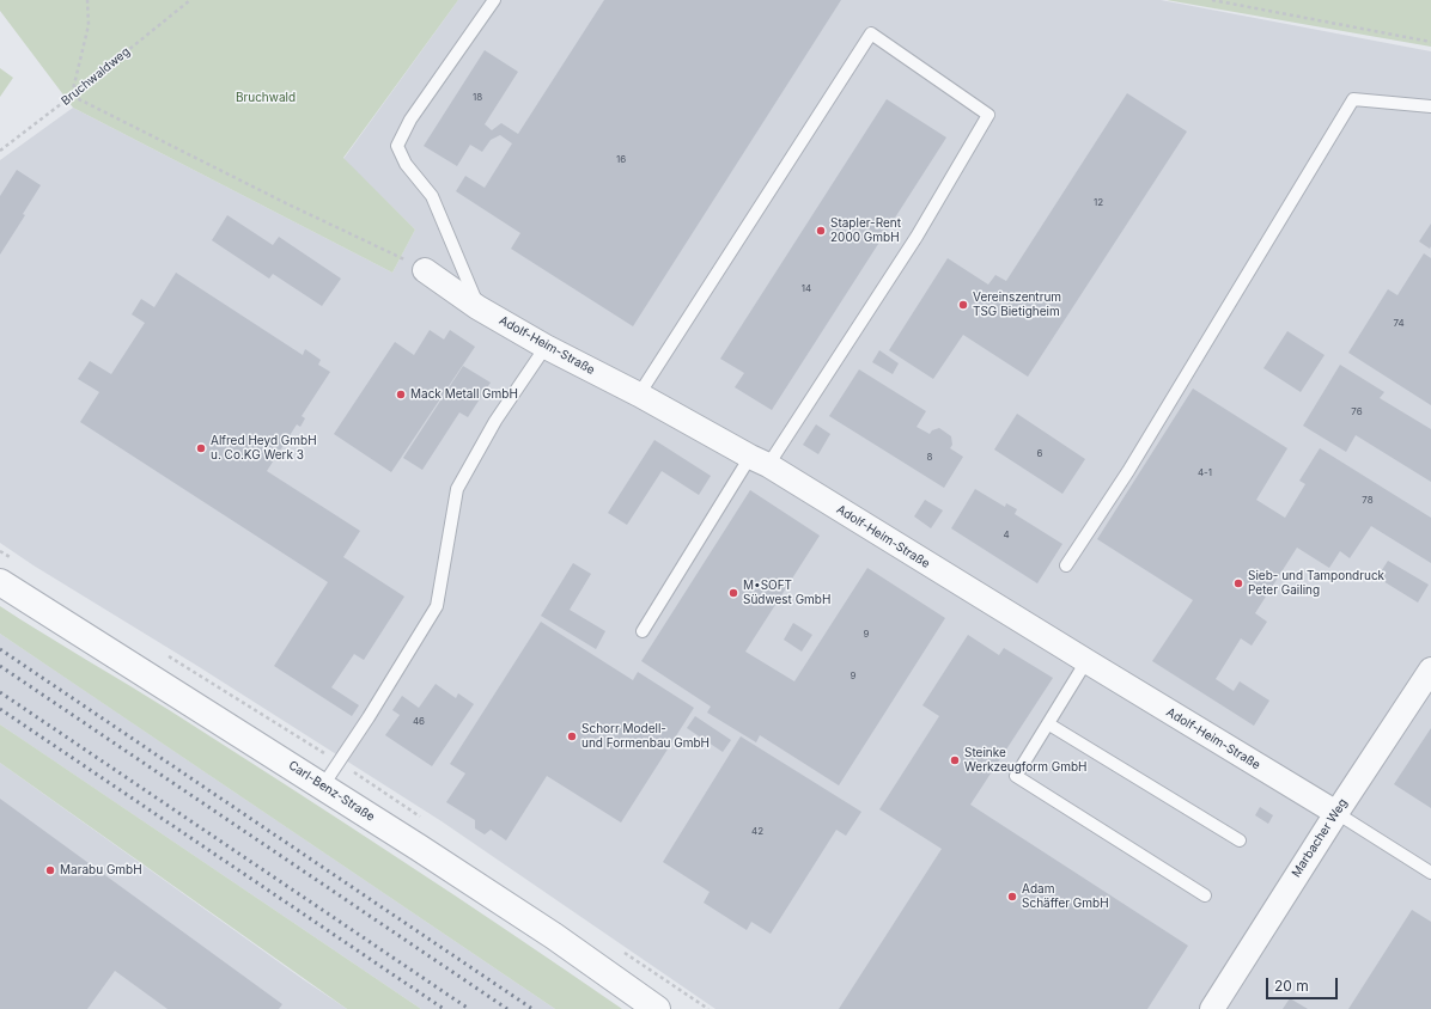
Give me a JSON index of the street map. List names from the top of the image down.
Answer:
{
  "streets": {
    "street": ["Adolf-Heim-Straße", "Carl-Benz-Straße", "Marbacher Weg"],
    "path": ["Bruchwaldweg"]
  },
  "crossings": [
    ["Adolf-Heim-Straße", "Marbacher Weg"]
  ],
  "parks": ["Bruchwald"],
  "places": [
    "Stapler-Rent 2000 GmbH",
    "Vereinszentrum TSG Bietigheim",
    "Mack Metall GmbH",
    "Alfred Heyd GmbH u. Co.KG Werk 3",
    "Sieb- und Tampondruck Peter Gailing",
    "M•SOFT Südwest GmbH",
    "Schorr Modell- und Formenbau GmbH",
    "Steinke Werkzeugform GmbH",
    "Marabu GmbH",
    "Adam Schäffer GmbH"
  ],
  "house_numbers": [
    "18",
    "16",
    "12",
    "14",
    "74",
    "76",
    "6",
    "8",
    "4-1",
    "78",
    "4",
    "9",
    "9",
    "46",
    "42"
  ],
  "scale_bar": "20 m"
}
